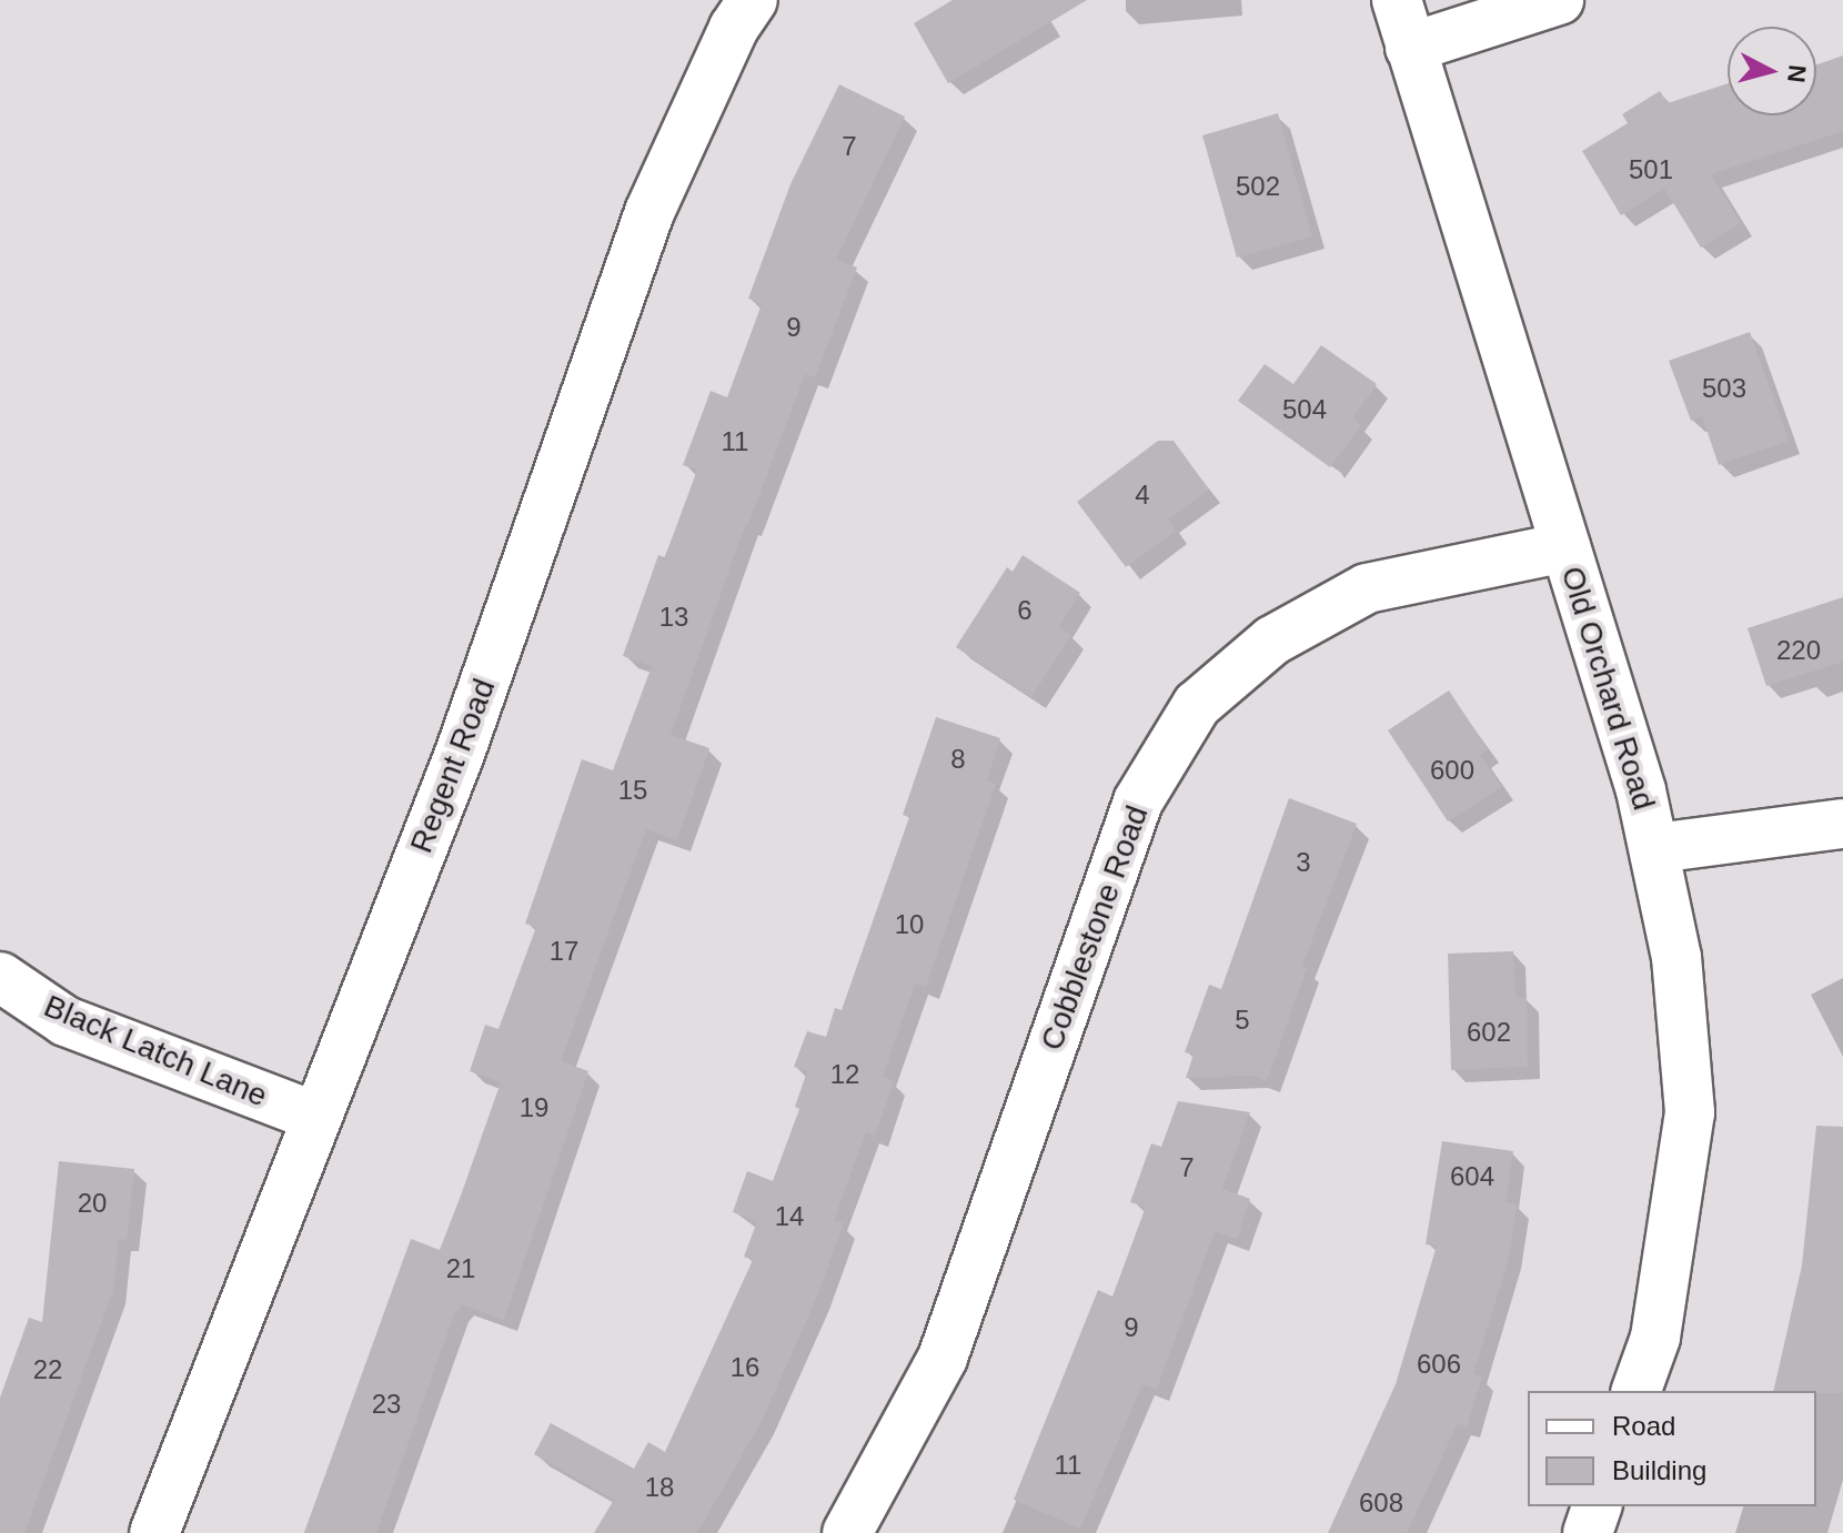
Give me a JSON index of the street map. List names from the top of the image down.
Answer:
{
  "streets": {
    "street": [
      "Old Orchard Road",
      "Regent Road",
      "Cobblestone Road",
      "Black Latch Lane"
    ]
  },
  "crossings": [
    ["Old Orchard Road", "Cobblestone Road"],
    ["Regent Road", "Black Latch Lane"]
  ],
  "house_numbers": [
    "7",
    "501",
    "502",
    "9",
    "503",
    "504",
    "11",
    "4",
    "6",
    "13",
    "220",
    "8",
    "600",
    "15",
    "3",
    "10",
    "17",
    "5",
    "602",
    "12",
    "19",
    "7",
    "604",
    "20",
    "14",
    "21",
    "9",
    "606",
    "16",
    "22",
    "23",
    "11",
    "18",
    "608"
  ],
  "legend": ["Road", "Building"],
  "north": "right"
}
